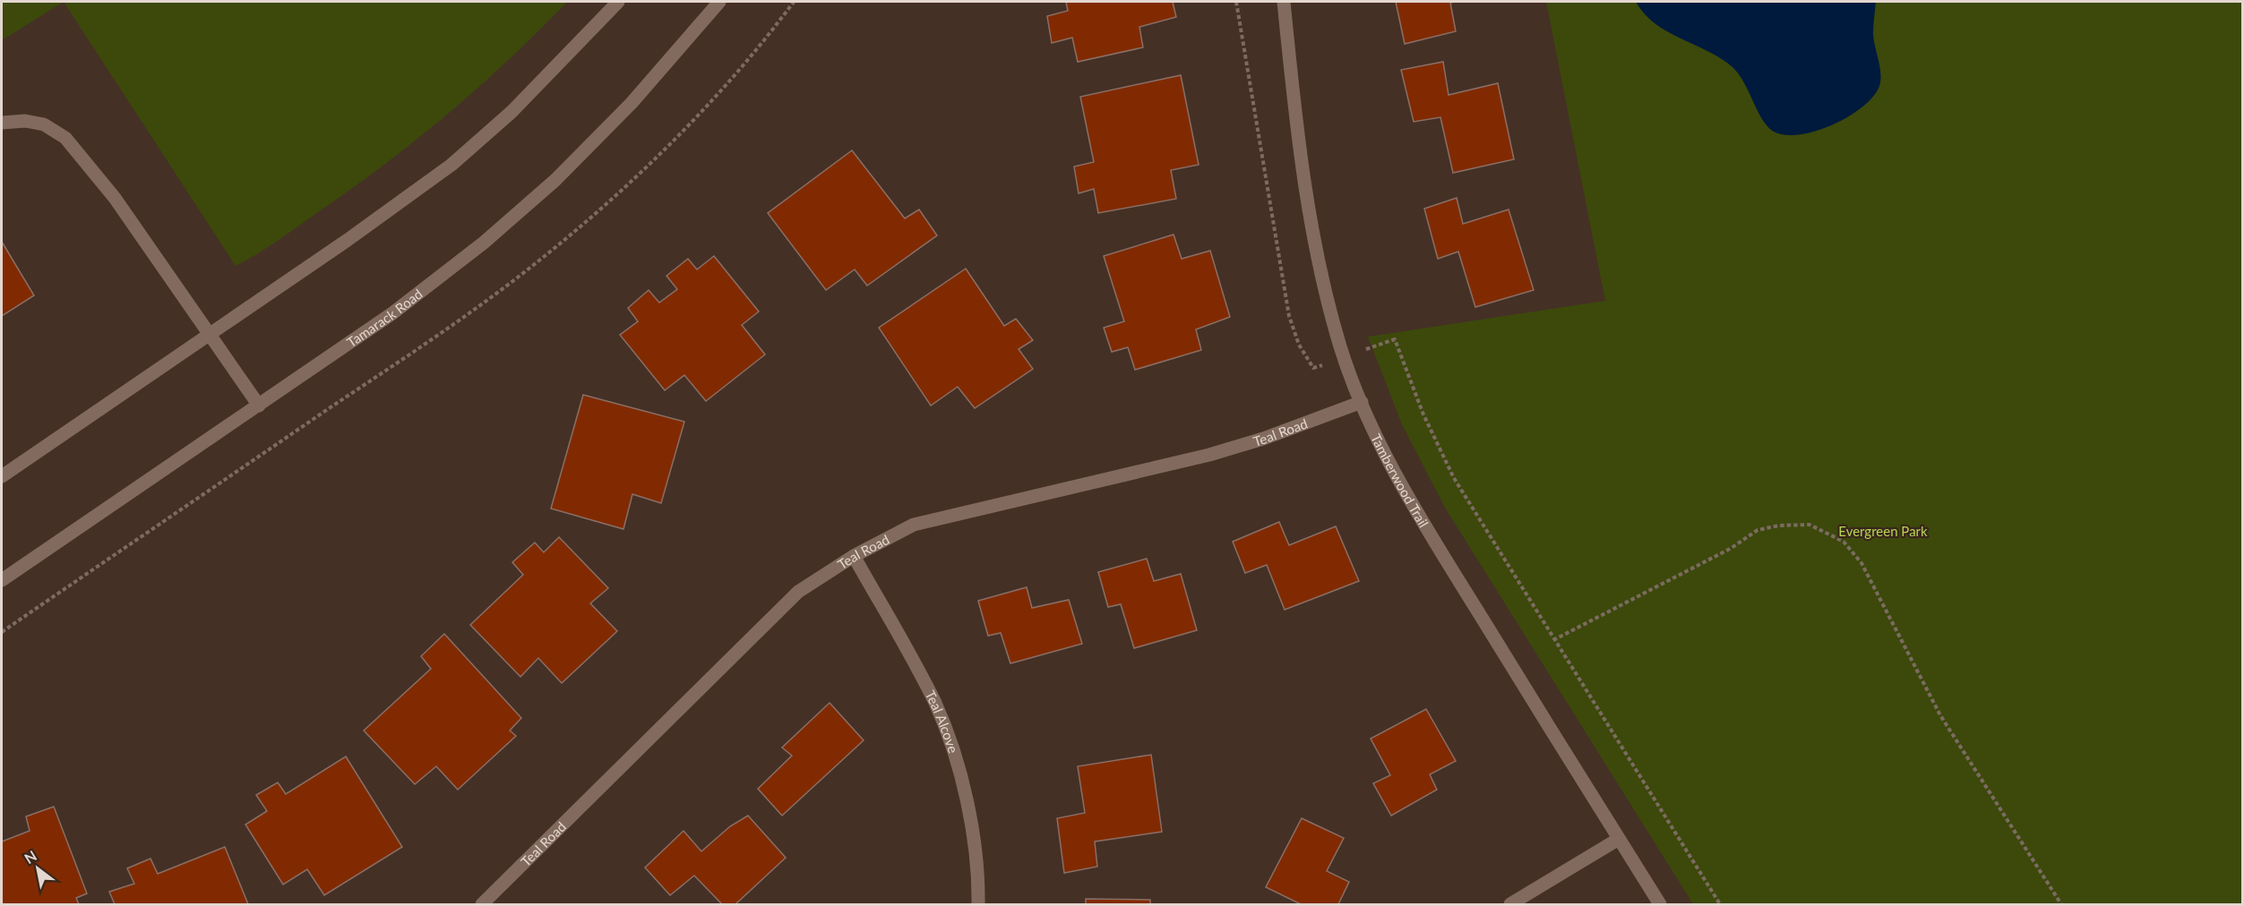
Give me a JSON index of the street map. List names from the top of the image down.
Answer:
{
  "streets": {
    "street": [
      "Tamarack Road",
      "Teal Road",
      "Tamberwood Trail",
      "Teal Alcove"
    ]
  },
  "crossings": [
    ["Teal Road", "Tamberwood Trail"],
    ["Teal Road", "Teal Alcove"]
  ],
  "parks": ["Evergreen Park"],
  "north": "top left"
}
